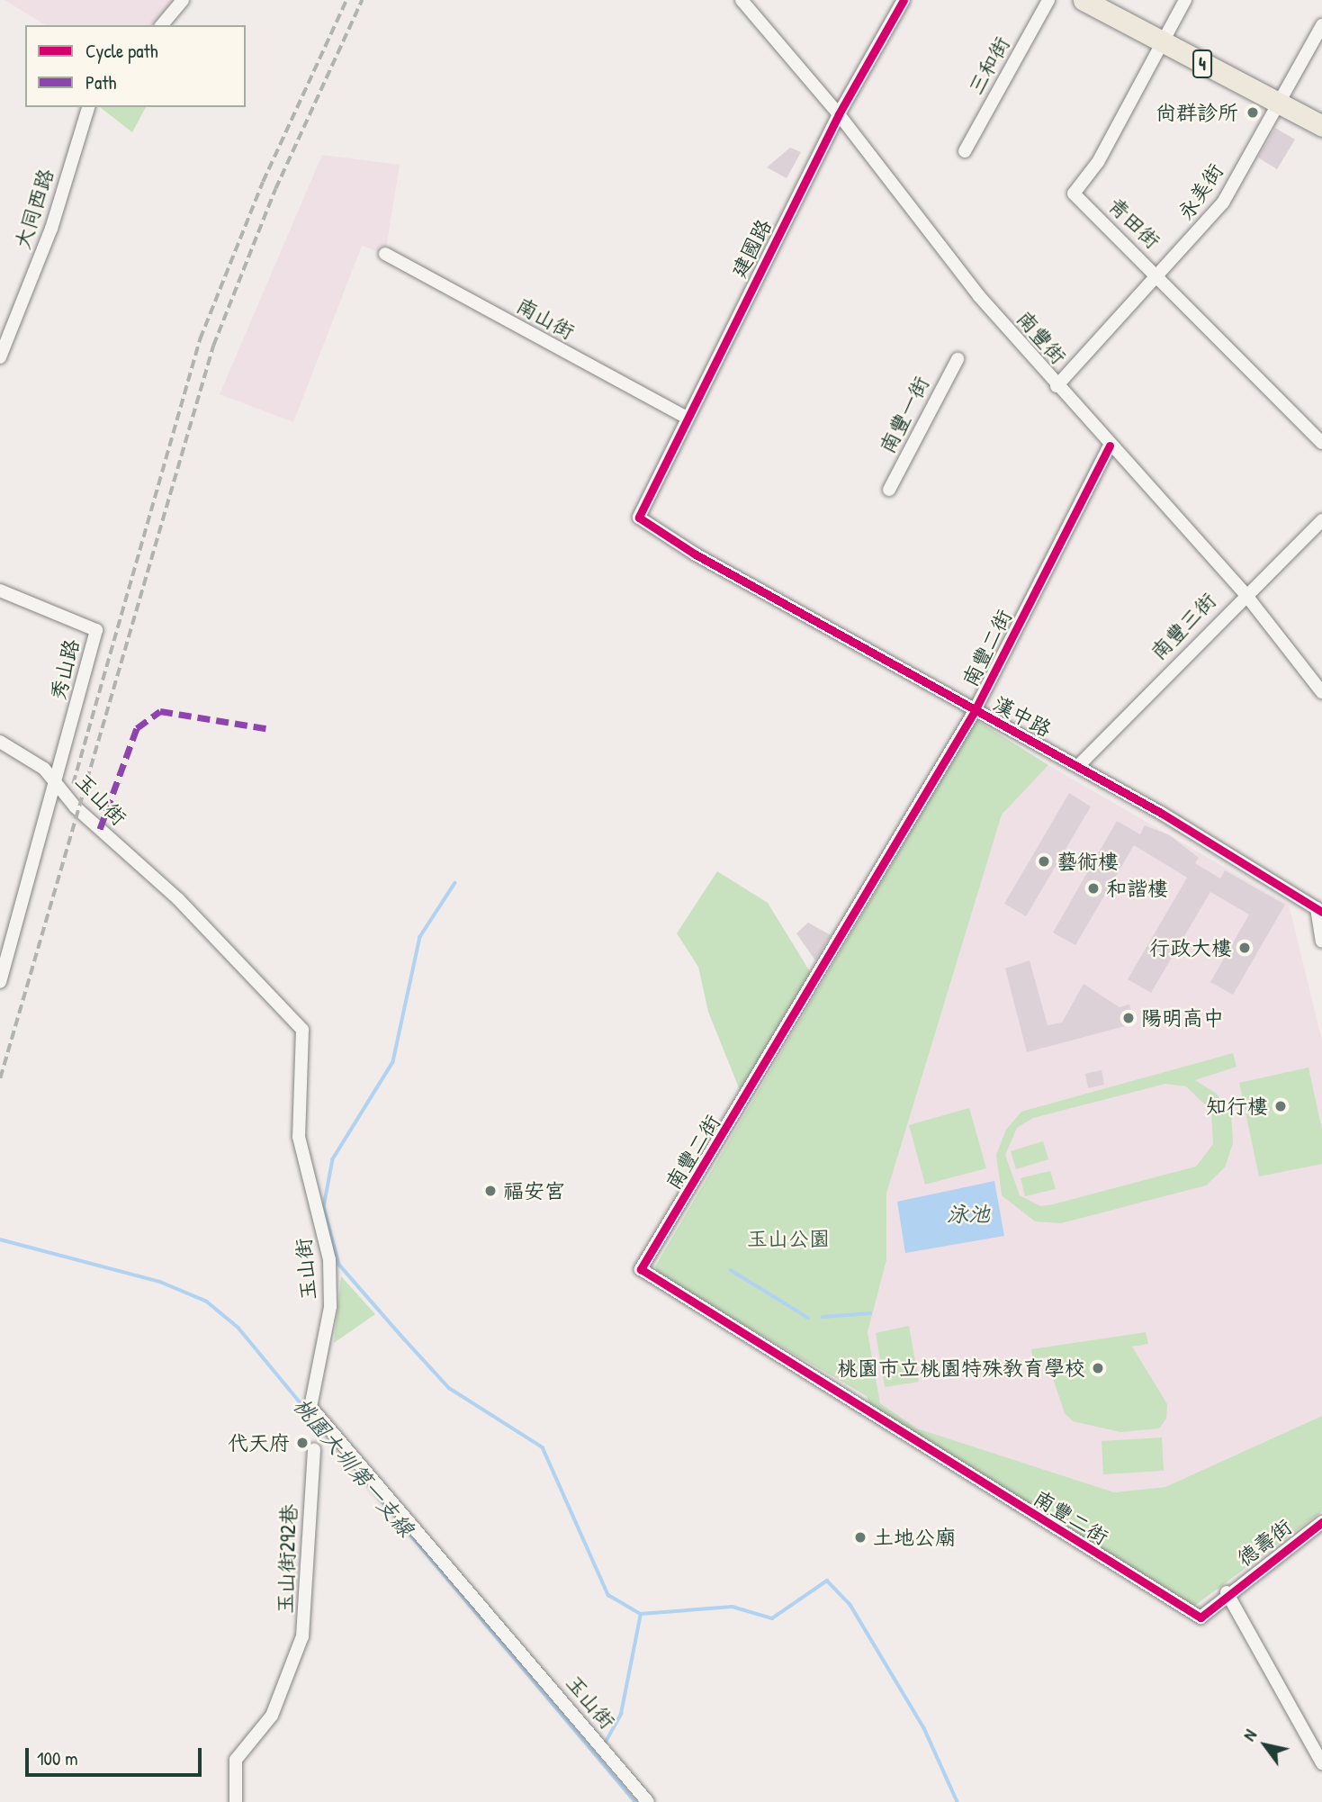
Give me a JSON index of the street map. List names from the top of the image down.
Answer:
{
  "streets": {
    "main road": ["4"],
    "street": [
      "三和街",
      "永美街",
      "大同西路",
      "青田街",
      "建國路",
      "南山街",
      "南豐街",
      "南豐一街",
      "南豐三街",
      "南豐二街",
      "秀山路",
      "漢中路",
      "玉山街",
      "德壽街",
      "玉山街292巷"
    ]
  },
  "crossings": [
    ["4", "永美街"],
    ["4", "青田街"],
    ["永美街", "青田街"],
    ["永美街", "南豐街"],
    ["建國路", "南山街"],
    ["建國路", "南豐街"],
    ["建國路", "漢中路"],
    ["南豐街", "南豐三街"],
    ["南豐街", "南豐二街"],
    ["南豐三街", "漢中路"],
    ["南豐二街", "漢中路"],
    ["南豐二街", "德壽街"],
    ["秀山路", "玉山街"]
  ],
  "water": ["泳池", "桃園大圳第一支線"],
  "parks": ["玉山公園"],
  "places": [
    "尚群診所",
    "藝術樓",
    "和諧樓",
    "行政大樓",
    "陽明高中",
    "知行樓",
    "福安宮",
    "桃園市立桃園特殊教育學校",
    "代天府",
    "土地公廟"
  ],
  "legend": ["Cycle path", "Path"],
  "scale_bar": "100 m",
  "north": "top left"
}
